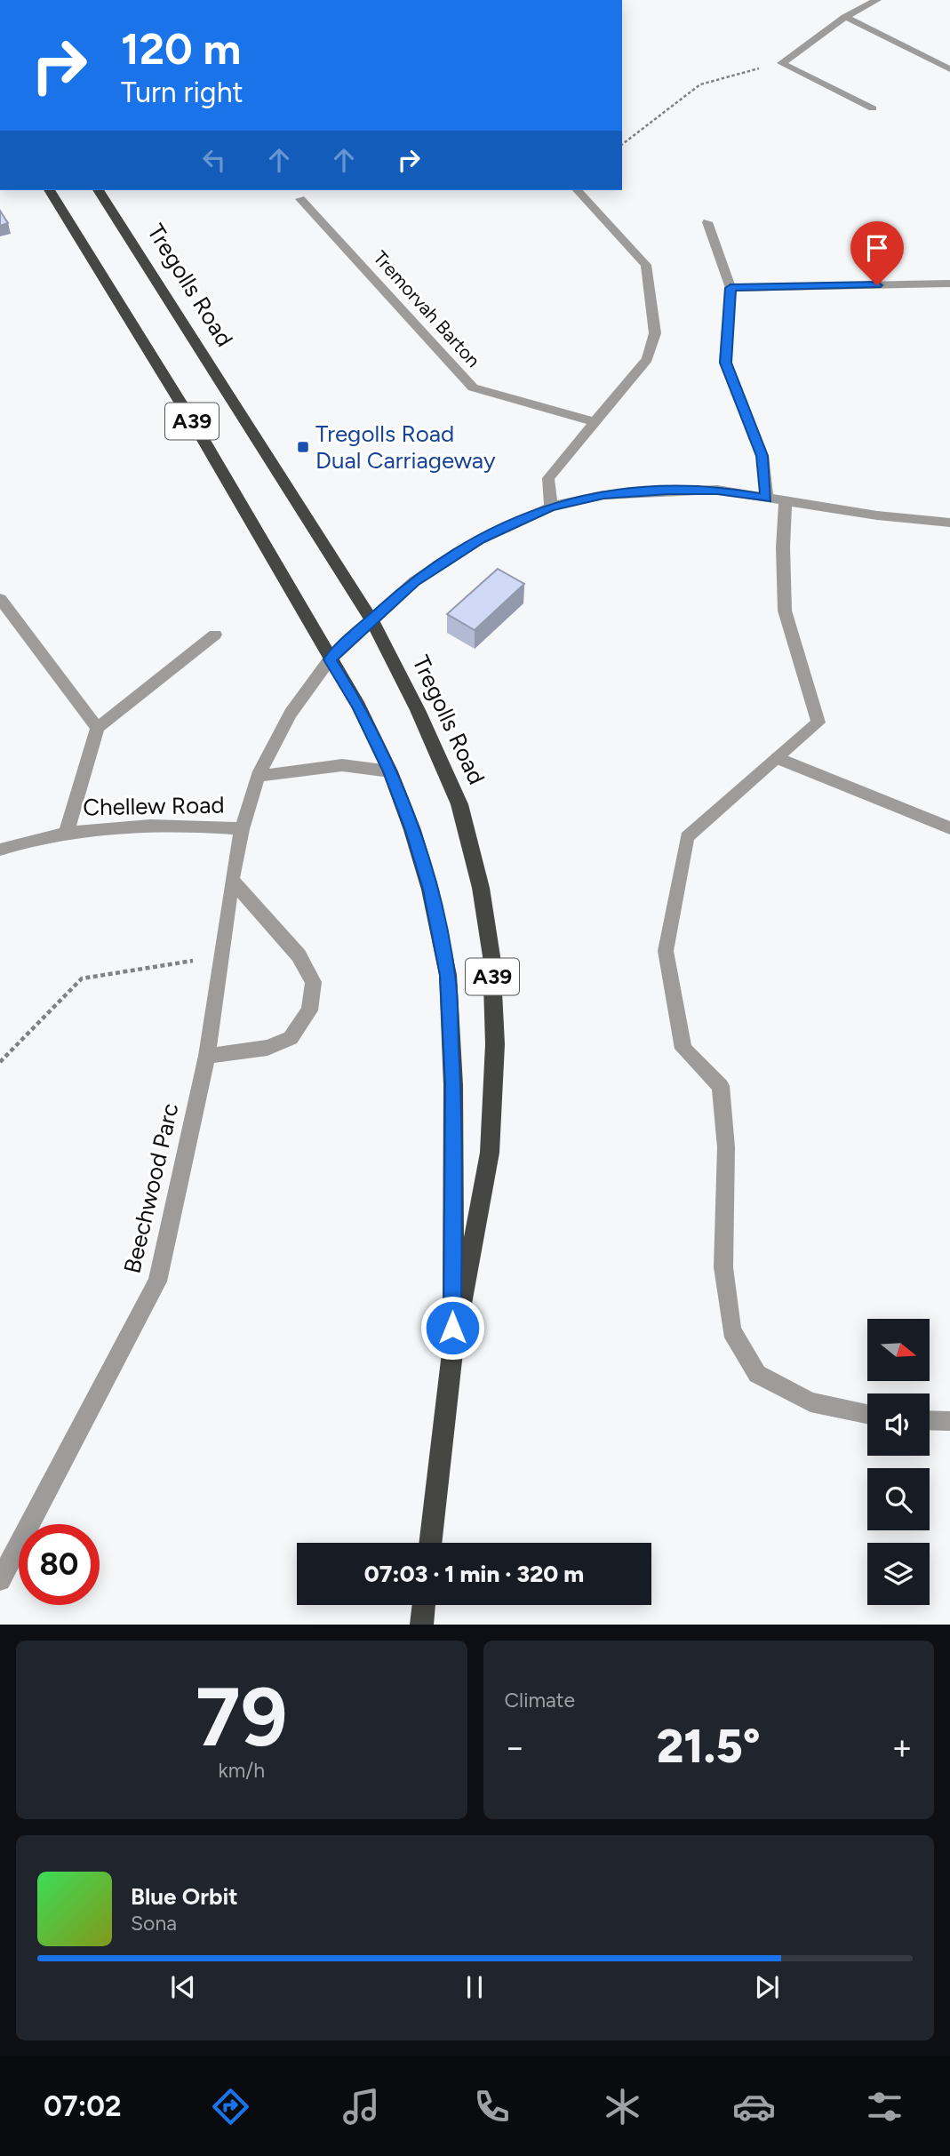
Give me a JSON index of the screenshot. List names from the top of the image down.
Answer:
{
  "streets": {
    "highway": ["Tregolls Road", "A39"],
    "street": ["Tremorvah Barton", "Chellew Road", "Beechwood Parc"]
  },
  "crossings": [
    ["Tregolls Road", "Beechwood Parc"],
    ["Chellew Road", "Beechwood Parc"]
  ],
  "places": {
    "transit": ["Tregolls Road Dual Carriageway"]
  },
  "north": "right",
  "page": {
    "turn": ["120 m", "Turn right"],
    "limit": "80",
    "trip": "07:03 · 1 min · 320 m",
    "tile": [
      ["79", "km/h"],
      "Climate"
    ],
    "heat": ["−", "21.5°", "+"],
    "song": ["Blue Orbit", "Sona"],
    "tabs": "07:02"
  }
}
